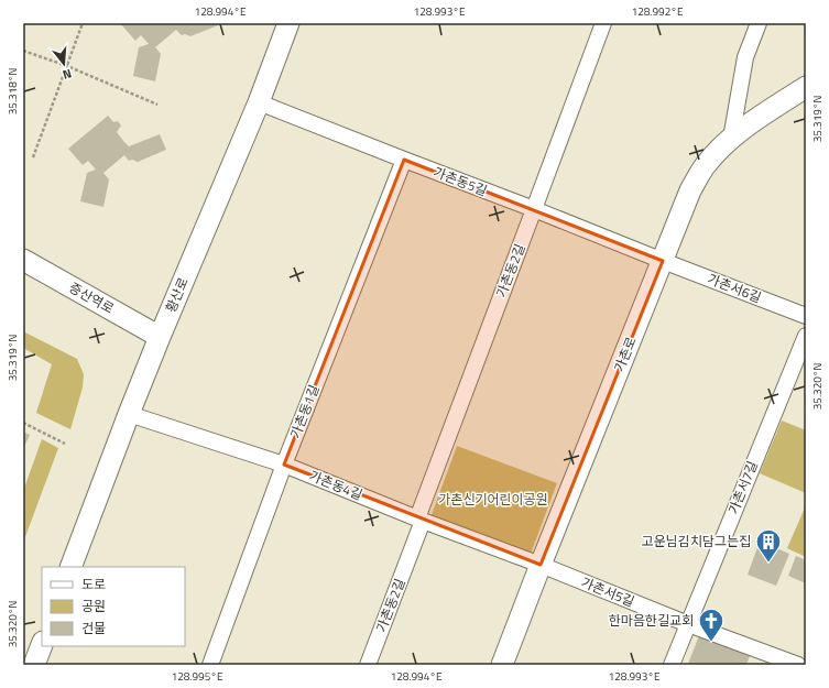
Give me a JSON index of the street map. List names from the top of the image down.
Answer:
{
  "streets": {
    "main road": ["황산로", "증산역로", "가촌로"],
    "street": [
      "가촌동5길",
      "가촌동2길",
      "가촌서6길",
      "가촌동1길",
      "가촌동4길",
      "가촌서7길",
      "가촌서5길"
    ]
  },
  "crossings": [
    ["가촌동5길", "가촌동2길"],
    ["가촌동5길", "가촌서6길"],
    ["가촌동5길", "황산로"],
    ["가촌동5길", "가촌로"],
    ["가촌동5길", "가촌동1길"],
    ["가촌동2길", "가촌동4길"],
    ["가촌서6길", "가촌로"],
    ["황산로", "증산역로"],
    ["황산로", "가촌동4길"],
    ["가촌로", "가촌동4길"],
    ["가촌로", "가촌서5길"],
    ["가촌동1길", "가촌동4길"],
    ["가촌동4길", "가촌서5길"],
    ["가촌서7길", "가촌서5길"]
  ],
  "parks": ["가촌신기어린이공원"],
  "places": {
    "building": ["고운님김치담그는집"],
    "church": ["한마음한길교회"]
  },
  "legend": ["도로", "공원", "건물"],
  "north": "bottom",
  "coordinates": [
    "128.994°E",
    "128.993°E",
    "128.992°E",
    "35.318°N",
    "35.319°N",
    "35.320°N",
    "128.995°E"
  ]
}
